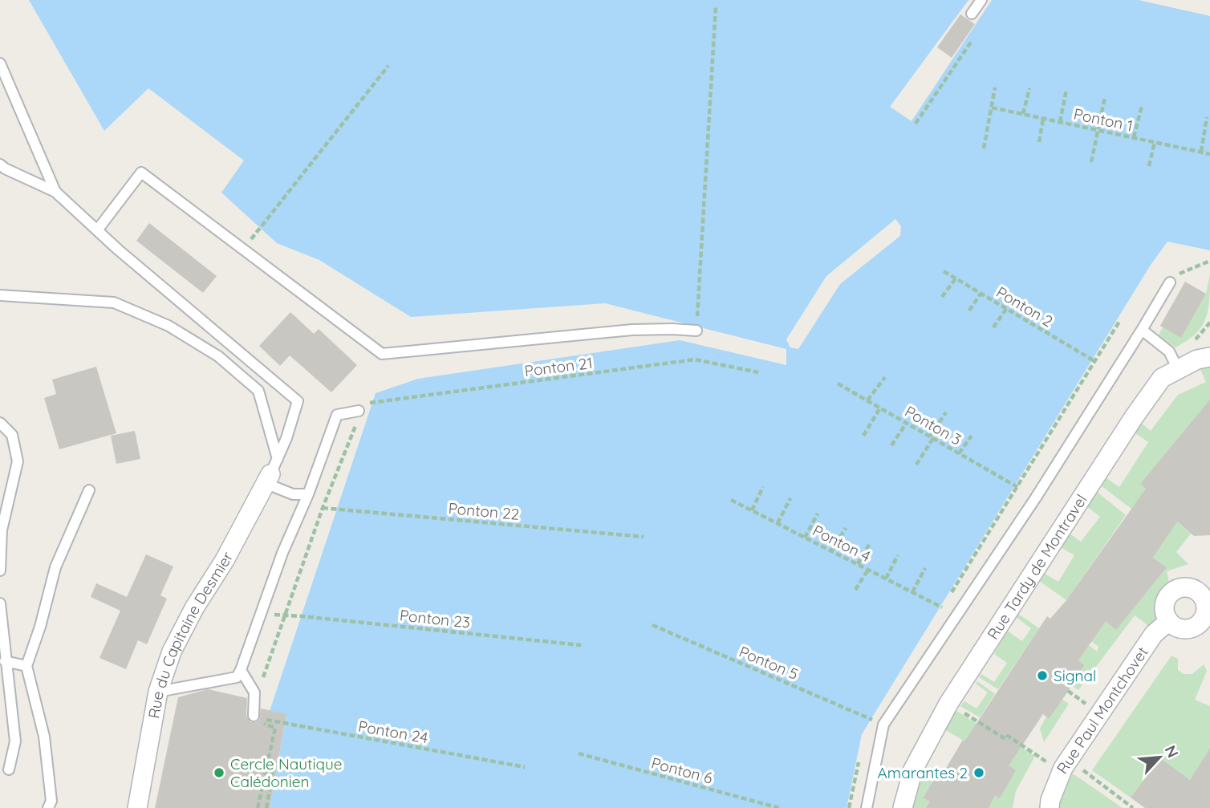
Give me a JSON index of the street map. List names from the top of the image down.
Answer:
{
  "streets": {
    "street": ["Rue Tardy de Montravel", "Rue du Capitaine Desmier", "Rue Paul Montchovet"],
    "path": [
      "Ponton 1",
      "Ponton 2",
      "Ponton 21",
      "Ponton 3",
      "Ponton 22",
      "Ponton 4",
      "Ponton 23",
      "Ponton 5",
      "Ponton 24",
      "Ponton 6"
    ]
  },
  "places": ["Signal", "Cercle Nautique Calédonien", "Amarantes 2"],
  "north": "top right"
}
